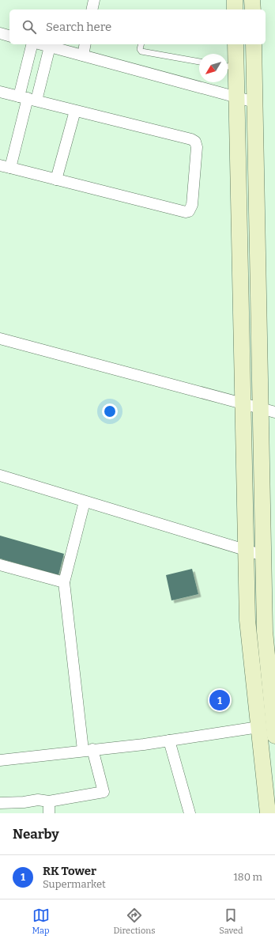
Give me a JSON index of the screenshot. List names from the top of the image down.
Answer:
{
  "north": "bottom left",
  "page": {
    "search": "Search here",
    "pins": "1",
    "heading": "Nearby",
    "list": [
      {
        "mark": "1",
        "name": "RK Tower",
        "note": "Supermarket",
        "value": "180 m"
      }
    ],
    "nav": ["Map", "Directions", "Saved"]
  }
}
